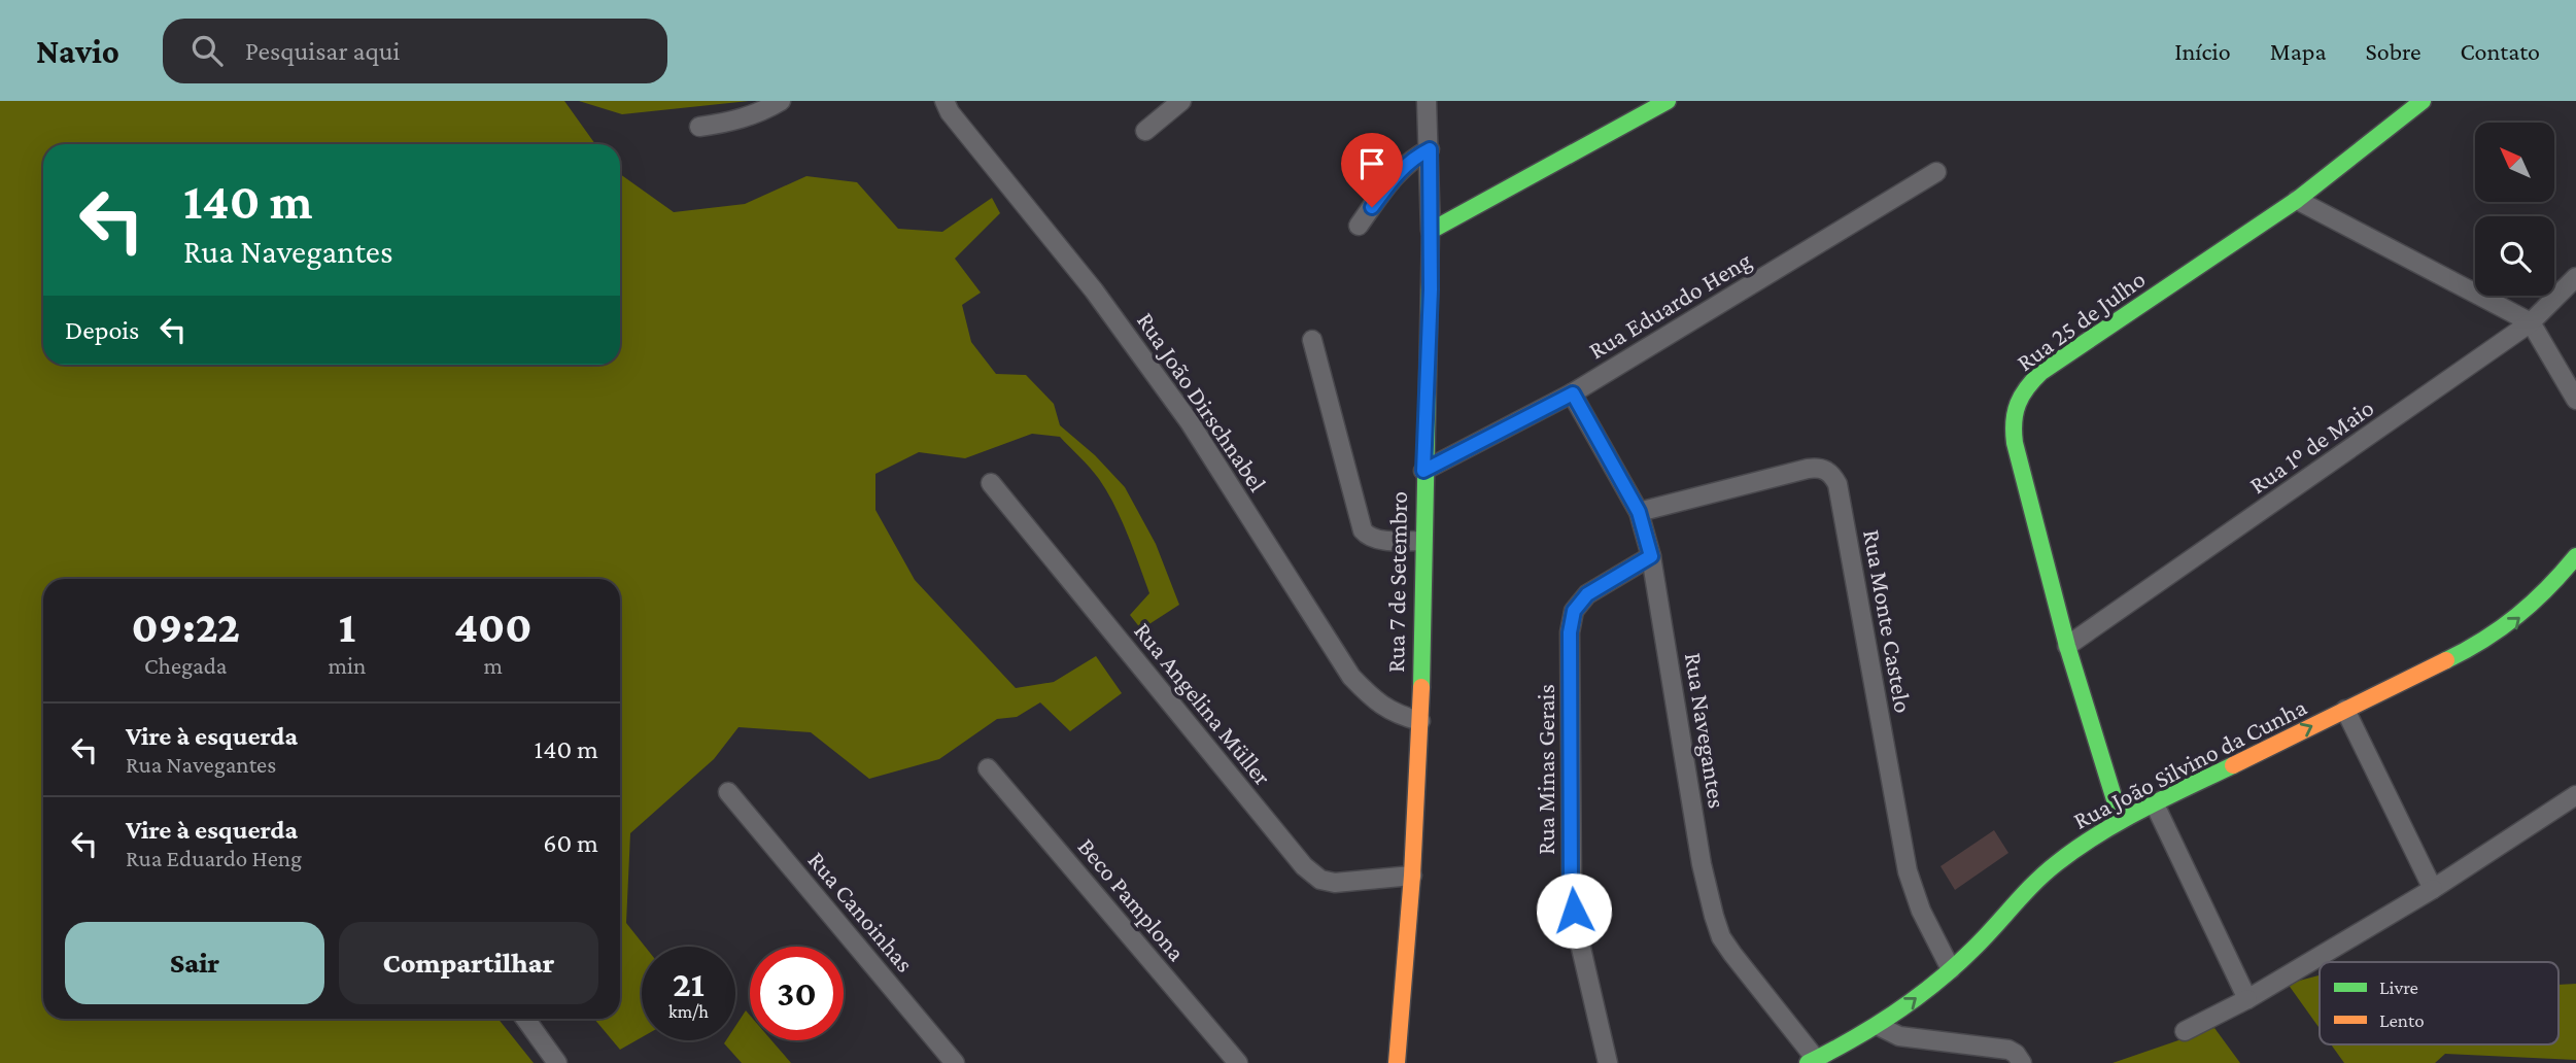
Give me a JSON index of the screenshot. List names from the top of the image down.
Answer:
{
  "streets": {
    "street": [
      "Rua Eduardo Heng",
      "Rua 25 de Julho",
      "Rua João Dirschnabel",
      "Rua 1º de Maio",
      "Rua 7 de Setembro",
      "Rua Monte Castelo",
      "Rua Angelina Müller",
      "Rua Navegantes",
      "Rua João Silvino da Cunha",
      "Rua Minas Gerais",
      "Beco Pamplona",
      "Rua Canoinhas"
    ]
  },
  "crossings": [
    ["Rua Eduardo Heng", "Rua 7 de Setembro"],
    ["Rua Eduardo Heng", "Rua Navegantes"],
    ["Rua 25 de Julho", "Rua 1º de Maio"],
    ["Rua 25 de Julho", "Rua João Silvino da Cunha"],
    ["Rua João Dirschnabel", "Rua 7 de Setembro"],
    ["Rua 7 de Setembro", "Rua Angelina Müller"],
    ["Rua Monte Castelo", "Rua Navegantes"],
    ["Rua Monte Castelo", "Rua João Silvino da Cunha"],
    ["Rua Navegantes", "Rua João Silvino da Cunha"],
    ["Rua Navegantes", "Rua Minas Gerais"]
  ],
  "one_way": ["Rua João Silvino da Cunha"],
  "legend": ["Livre", "Lento"],
  "north": "top left",
  "page": {
    "header": "Navio",
    "search": "Pesquisar aqui",
    "nav": [
      "Início",
      "Mapa",
      "Sobre",
      "Contato"
    ],
    "turn": ["140 m", "Rua Navegantes"],
    "then": "Depois",
    "eta": [
      "09:22",
      "Chegada",
      "1",
      "min",
      "400",
      "m"
    ],
    "list": [
      {
        "name": "Vire à esquerda",
        "note": "Rua Navegantes",
        "value": "140 m"
      },
      {
        "name": "Vire à esquerda",
        "note": "Rua Eduardo Heng",
        "value": "60 m"
      }
    ],
    "buttons": ["Sair", "Compartilhar"],
    "speed": "21 km/h",
    "limit": "30"
  }
}
